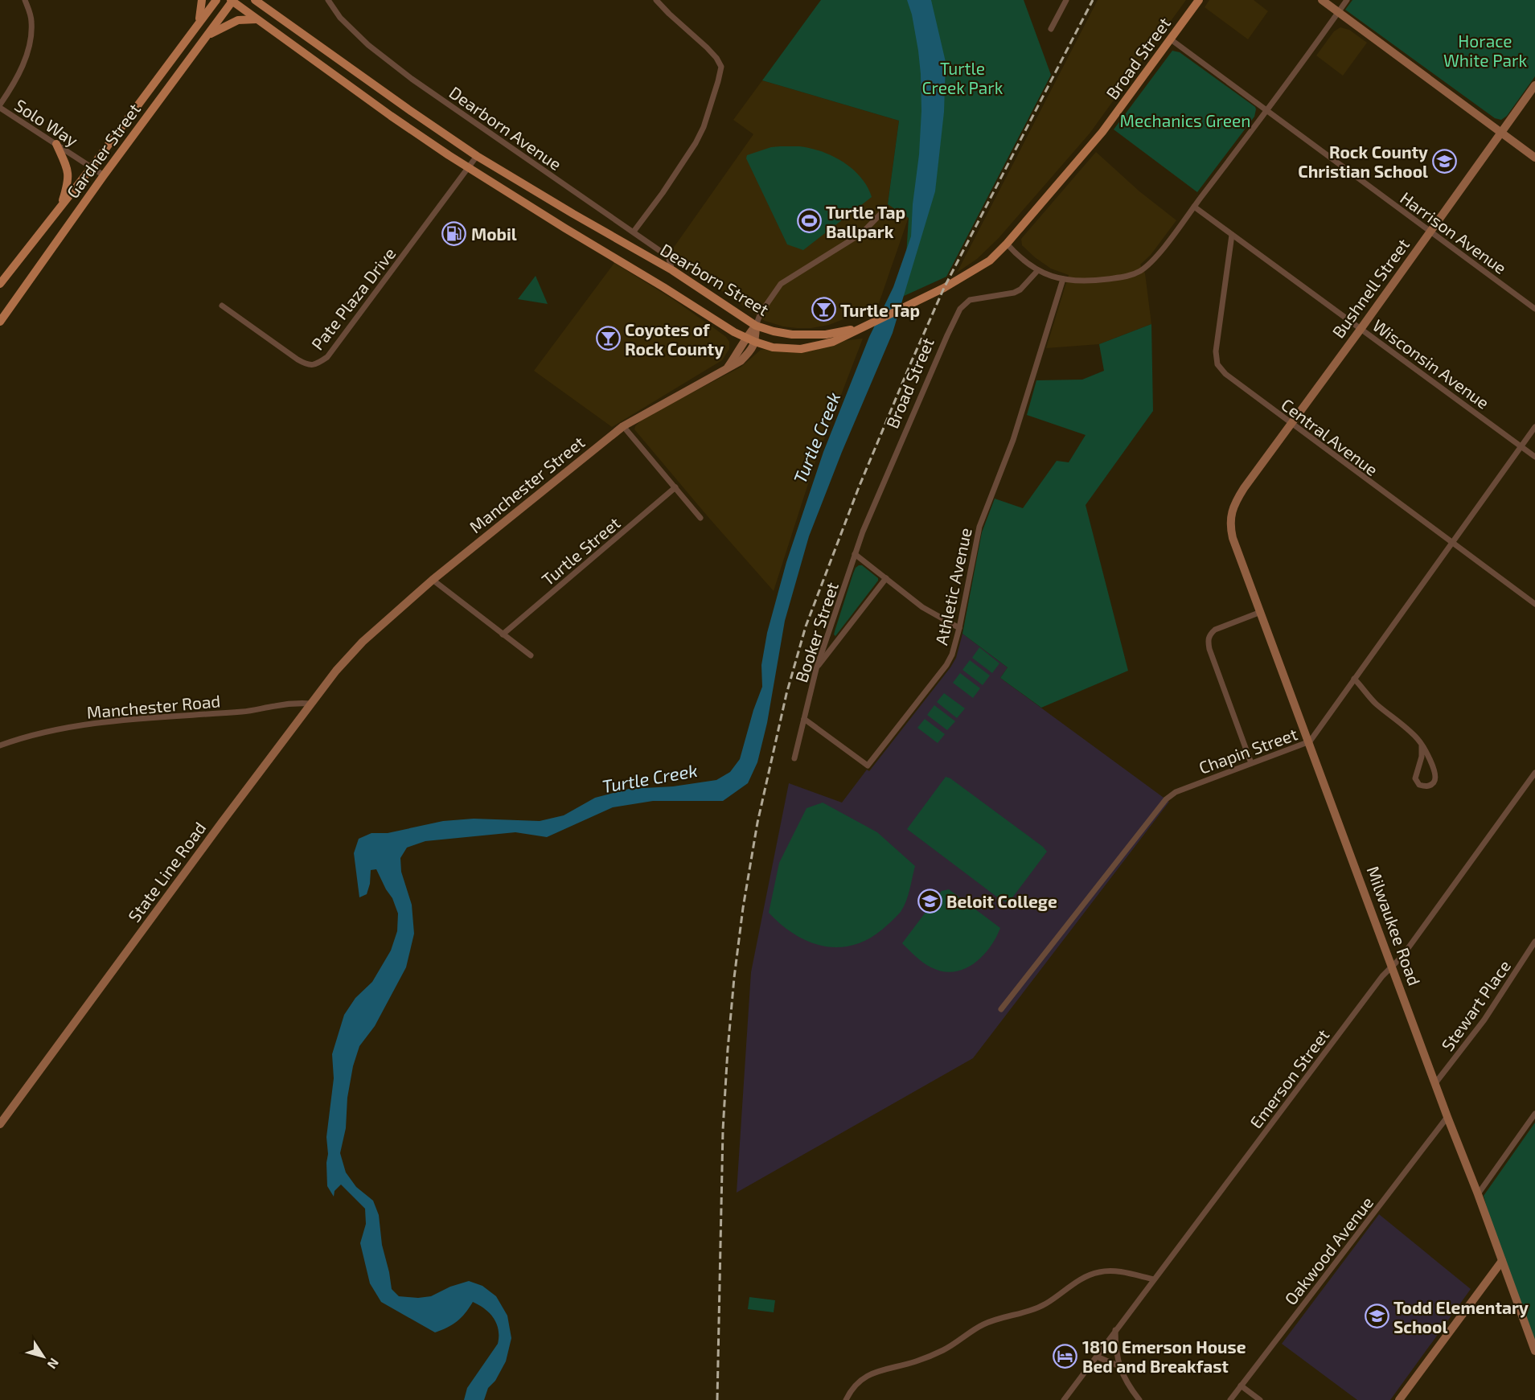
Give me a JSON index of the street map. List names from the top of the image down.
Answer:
{
  "streets": {
    "main road": ["Broad Street", "Gardner Street", "Dearborn Street"],
    "street": [
      "Solo Way",
      "Dearborn Avenue",
      "Harrison Avenue",
      "Bushnell Street",
      "Pate Plaza Drive",
      "Wisconsin Avenue",
      "Central Avenue",
      "Manchester Street",
      "Turtle Street",
      "Athletic Avenue",
      "Booker Street",
      "Manchester Road",
      "Chapin Street",
      "State Line Road",
      "Milwaukee Road",
      "Stewart Place",
      "Emerson Street",
      "Oakwood Avenue"
    ]
  },
  "crossings": [
    ["Broad Street", "Harrison Avenue"],
    ["Broad Street", "Dearborn Street"],
    ["Broad Street", "Booker Street"],
    ["Solo Way", "Gardner Street"],
    ["Dearborn Avenue", "Dearborn Street"],
    ["Gardner Street", "Dearborn Street"],
    ["Harrison Avenue", "Bushnell Street"],
    ["Dearborn Street", "Pate Plaza Drive"],
    ["Dearborn Street", "Manchester Street"],
    ["Bushnell Street", "Wisconsin Avenue"],
    ["Bushnell Street", "Central Avenue"],
    ["Bushnell Street", "Milwaukee Road"],
    ["Wisconsin Avenue", "Central Avenue"],
    ["Wisconsin Avenue", "Chapin Street"],
    ["Central Avenue", "Chapin Street"],
    ["Manchester Street", "State Line Road"],
    ["Athletic Avenue", "Booker Street"],
    ["Manchester Road", "State Line Road"],
    ["Chapin Street", "Milwaukee Road"],
    ["Milwaukee Road", "Stewart Place"],
    ["Milwaukee Road", "Emerson Street"],
    ["Milwaukee Road", "Oakwood Avenue"]
  ],
  "water": ["Turtle Creek"],
  "parks": ["Horace White Park", "Turtle Creek Park", "Mechanics Green"],
  "places": {
    "school or university": ["Rock County Christian School", "Beloit College", "Todd Elementary School"],
    "sports": ["Turtle Tap Ballpark"],
    "fuel station": ["Mobil"],
    "bar": ["Turtle Tap", "Coyotes of Rock County"],
    "hotel": ["1810 Emerson House Bed and Breakfast"]
  },
  "north": "bottom right"
}
